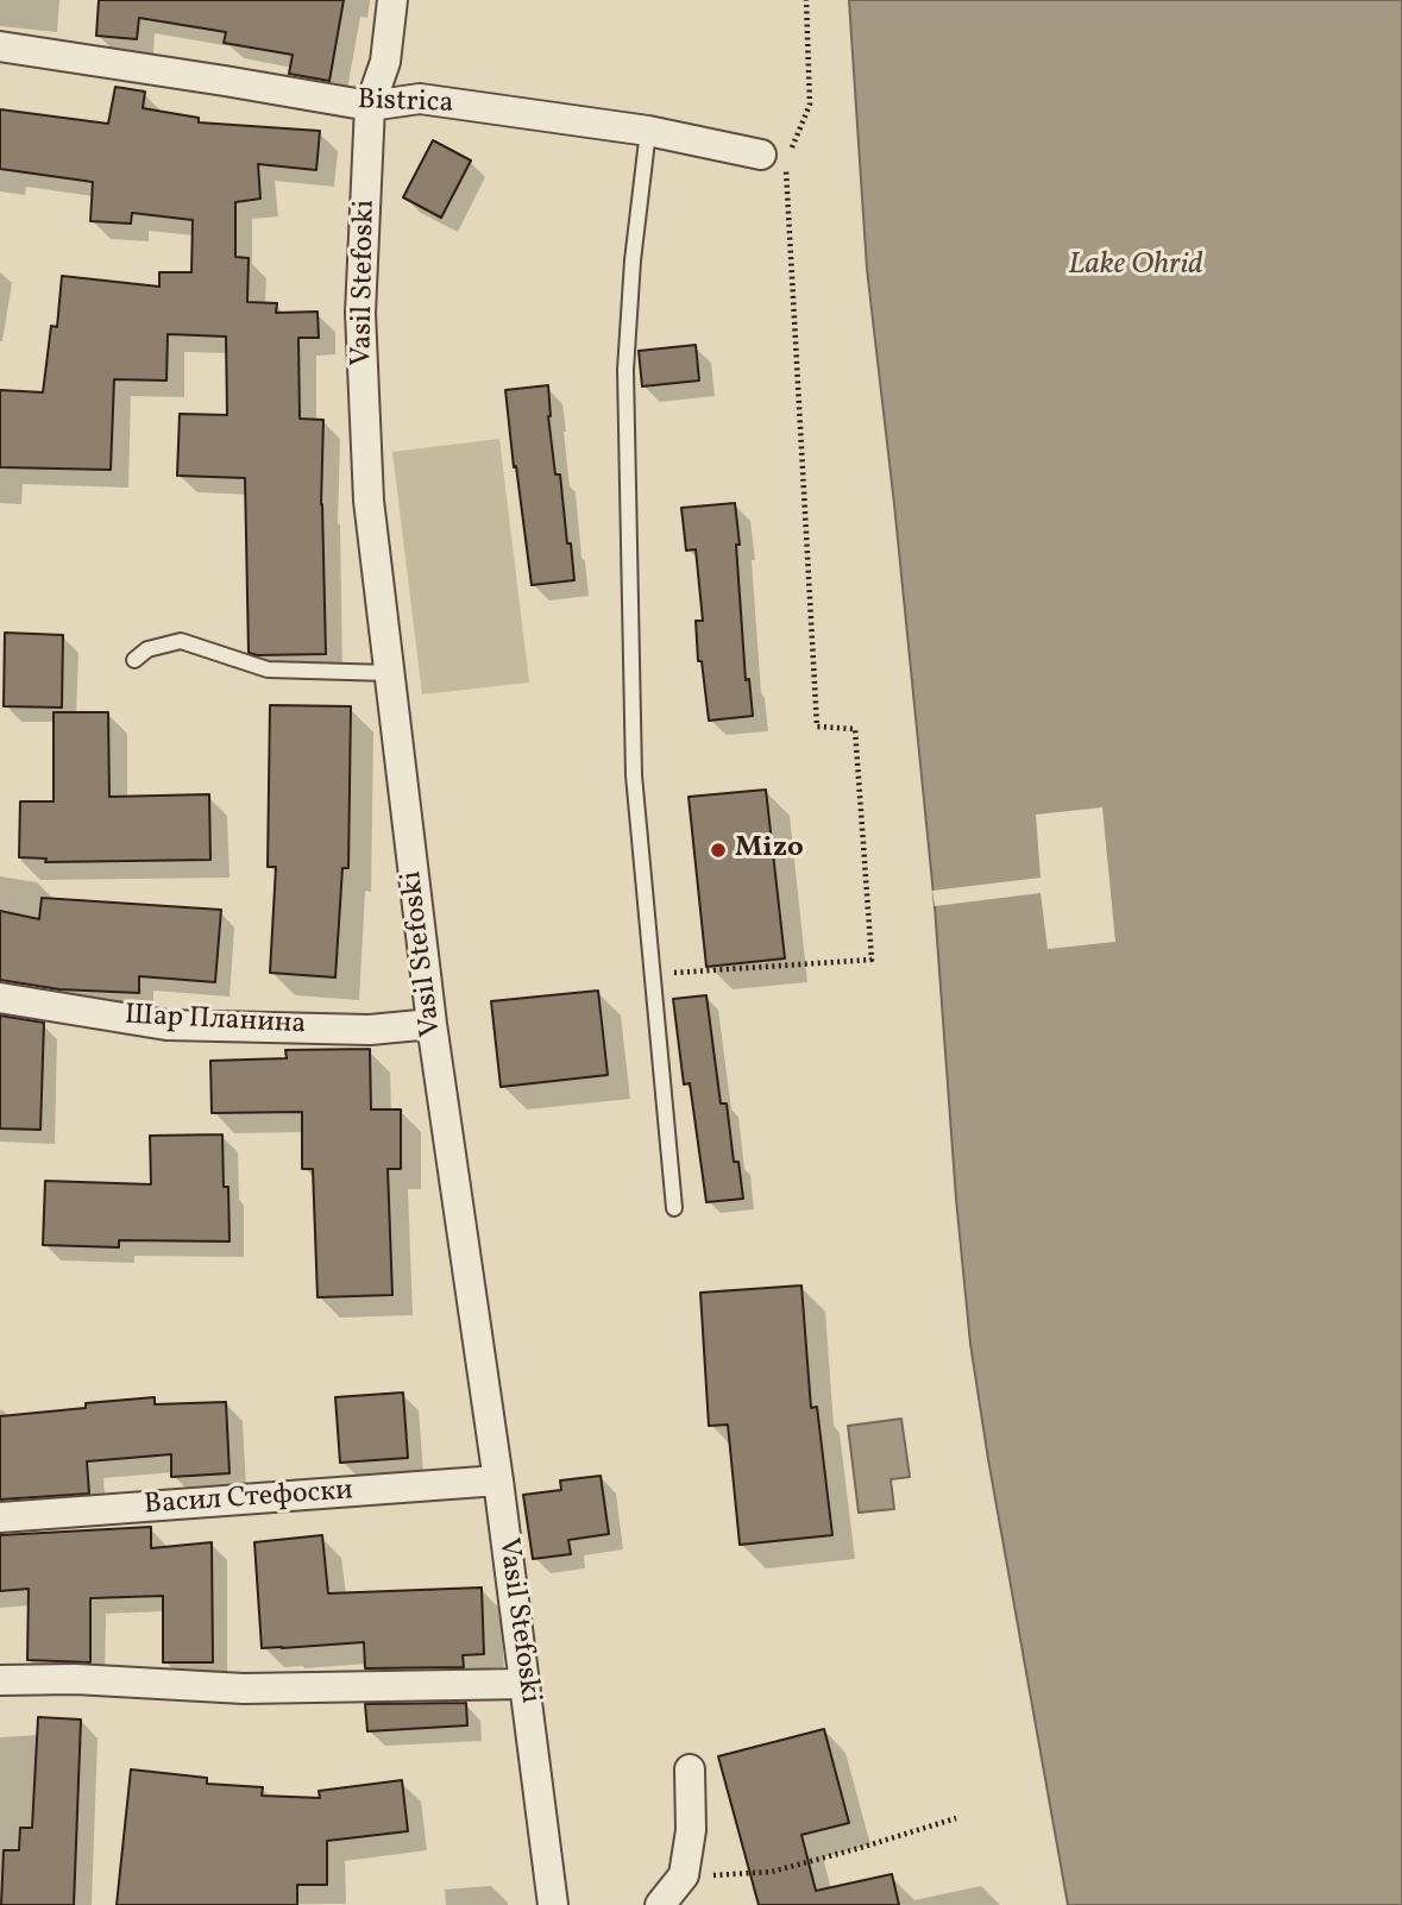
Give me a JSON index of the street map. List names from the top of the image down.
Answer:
{
  "streets": {
    "street": [
      "Bistrica",
      "Vasil Stefoski",
      "Шар Планина",
      "Васил Стефоски"
    ]
  },
  "crossings": [
    ["Bistrica", "Vasil Stefoski"],
    ["Vasil Stefoski", "Шар Планина"],
    ["Vasil Stefoski", "Васил Стефоски"]
  ],
  "water": ["Lake Ohrid"],
  "places": ["Mizo"]
}
